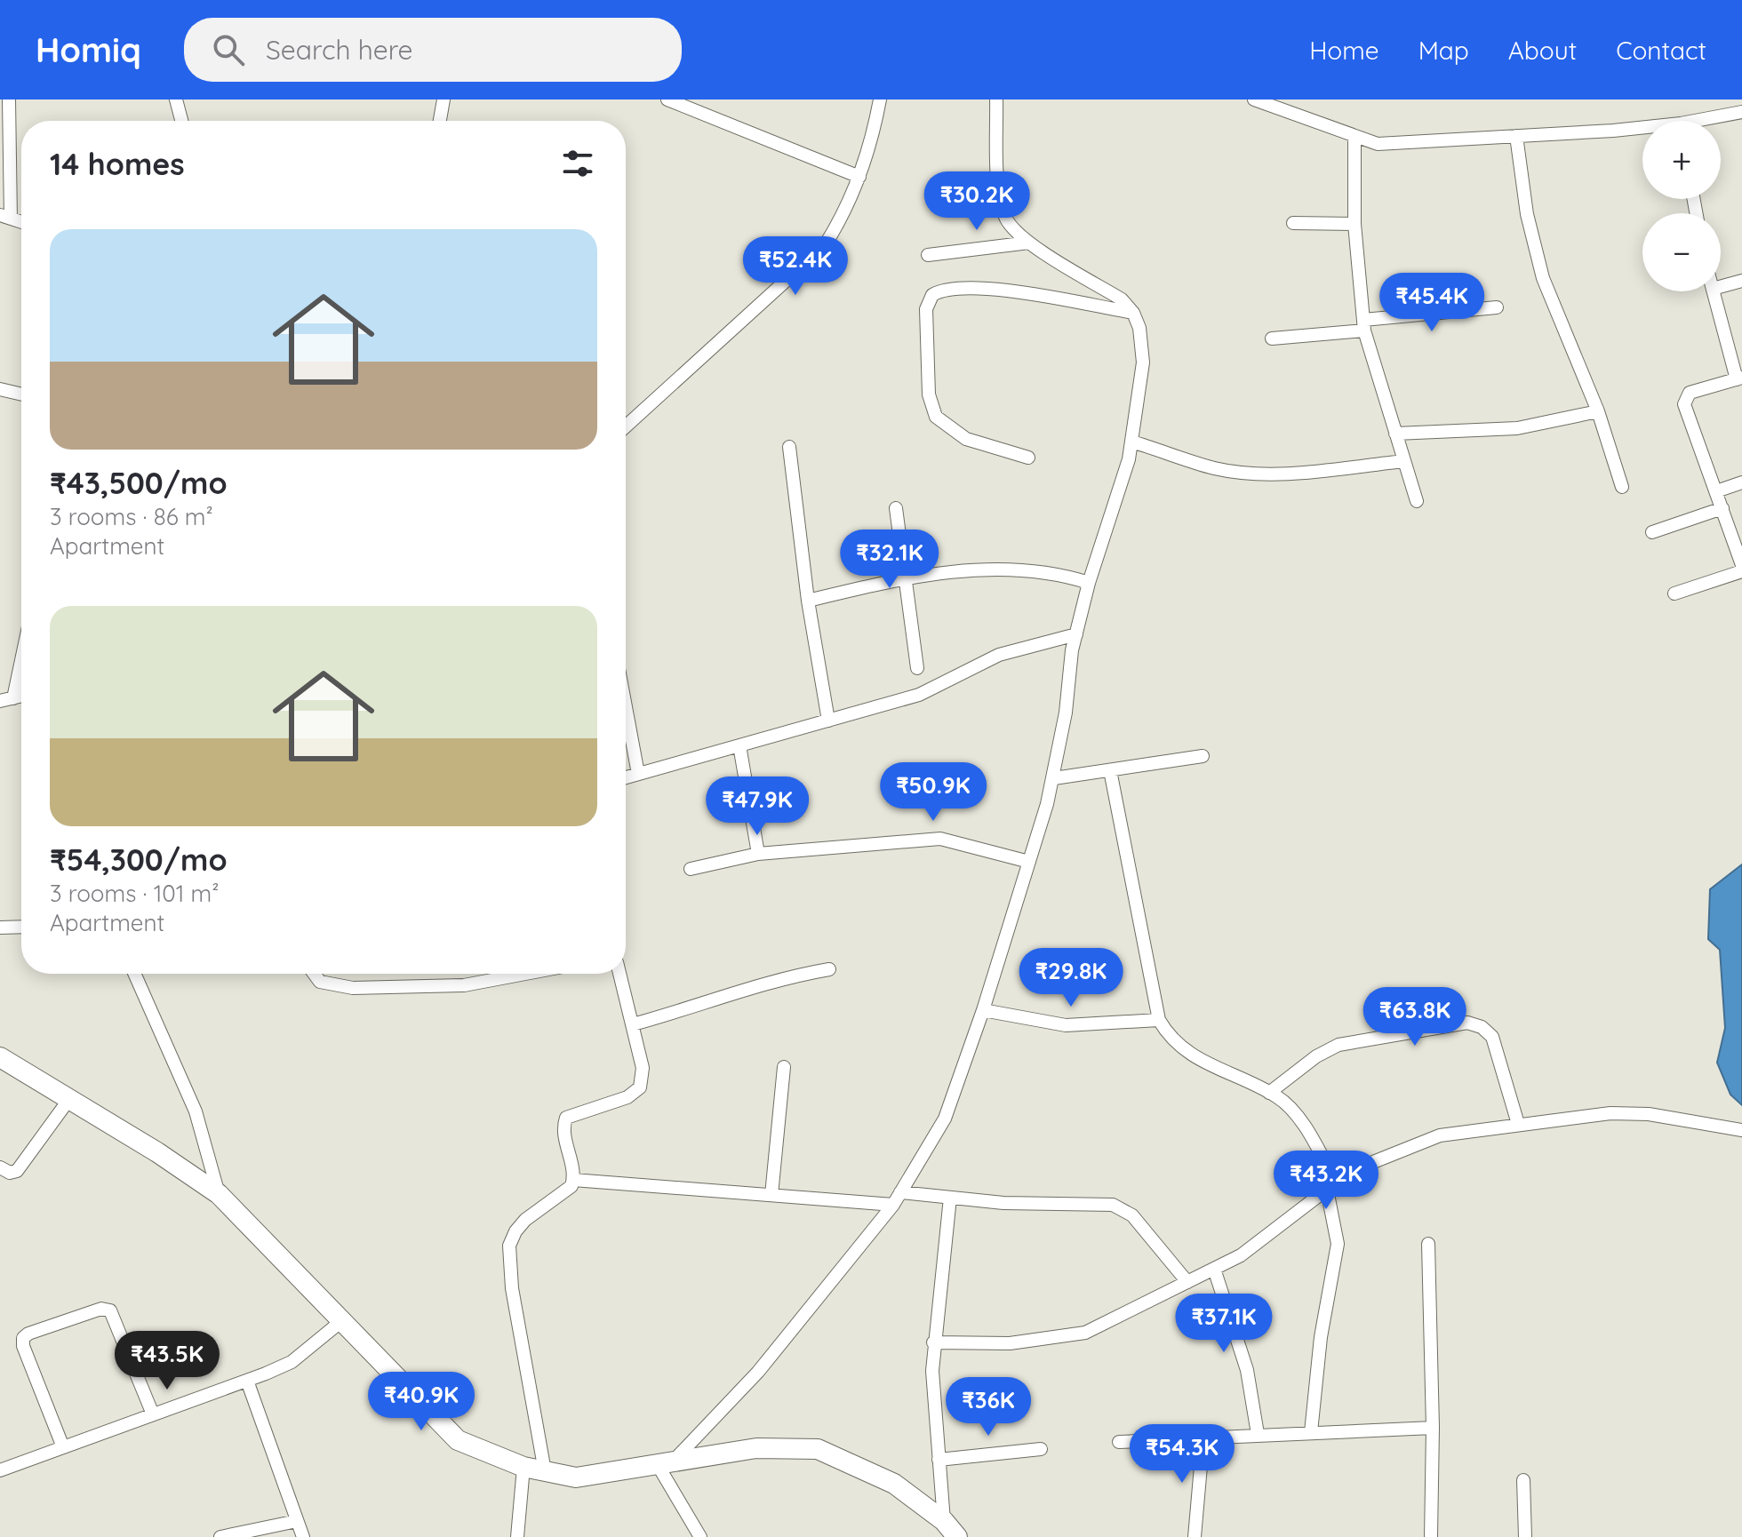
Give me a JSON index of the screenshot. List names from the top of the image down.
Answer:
{
  "page": {
    "header": "Homiq",
    "search": "Search here",
    "nav": [
      "Home",
      "Map",
      "About",
      "Contact"
    ],
    "map_buttons": ["+", "−"],
    "heading": "14 homes",
    "price": [
      "₹30.2K",
      "₹52.4K",
      "₹45.4K",
      "₹32.1K",
      "₹50.9K",
      "₹47.9K",
      "₹29.8K",
      "₹63.8K",
      "₹43.2K",
      "₹37.1K",
      "₹43.5K",
      "₹40.9K",
      "₹36K",
      "₹54.3K"
    ],
    "list": [
      {
        "name": "₹43,500/mo",
        "note": "3 rooms · 86 m² · Apartment"
      },
      {
        "name": "₹54,300/mo",
        "note": "3 rooms · 101 m² · Apartment"
      }
    ]
  }
}
